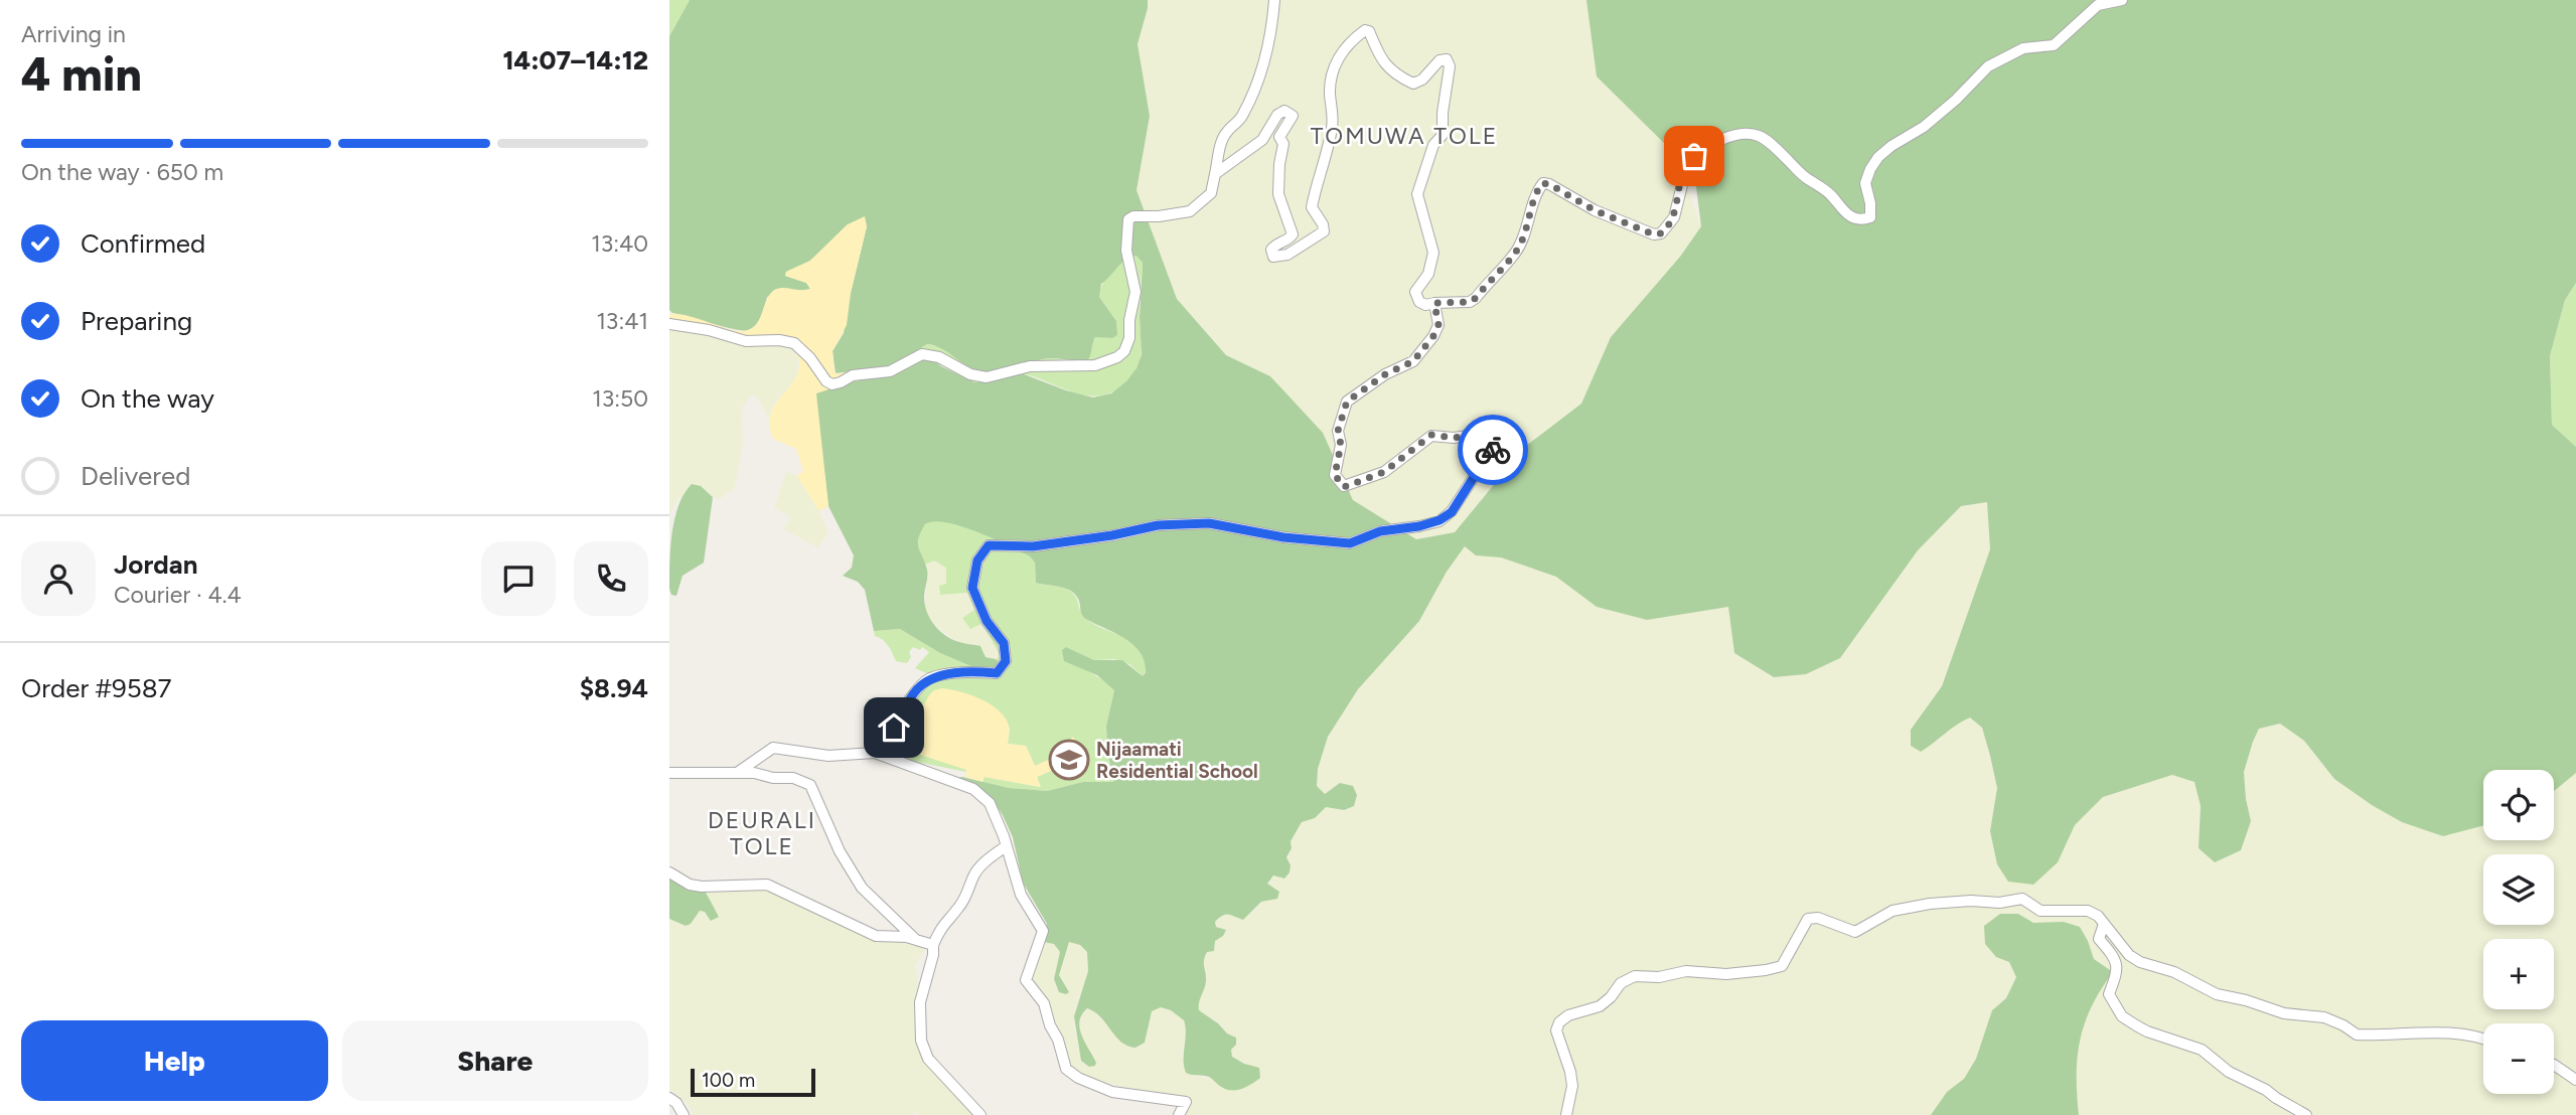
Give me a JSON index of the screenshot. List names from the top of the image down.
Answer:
{
  "districts": ["TOMUWA TOLE", "DEURALI TOLE"],
  "places": {
    "school or university": ["Nijaamati Residential School"]
  },
  "scale_bar": "100 m",
  "page": {
    "heading": ["4 min", "Arriving in", "14:07–14:12"],
    "panel": [
      "Jordan",
      "Courier · 4.4",
      "Order #9587",
      "$8.94"
    ],
    "bar": "On the way · 650 m",
    "list": [
      ["Confirmed", "13:40"],
      ["Preparing", "13:41"],
      ["On the way", "13:50"],
      "Delivered"
    ],
    "map_buttons": ["+", "−"],
    "buttons": ["Help", "Share"],
    "scale": "100 m"
  }
}
